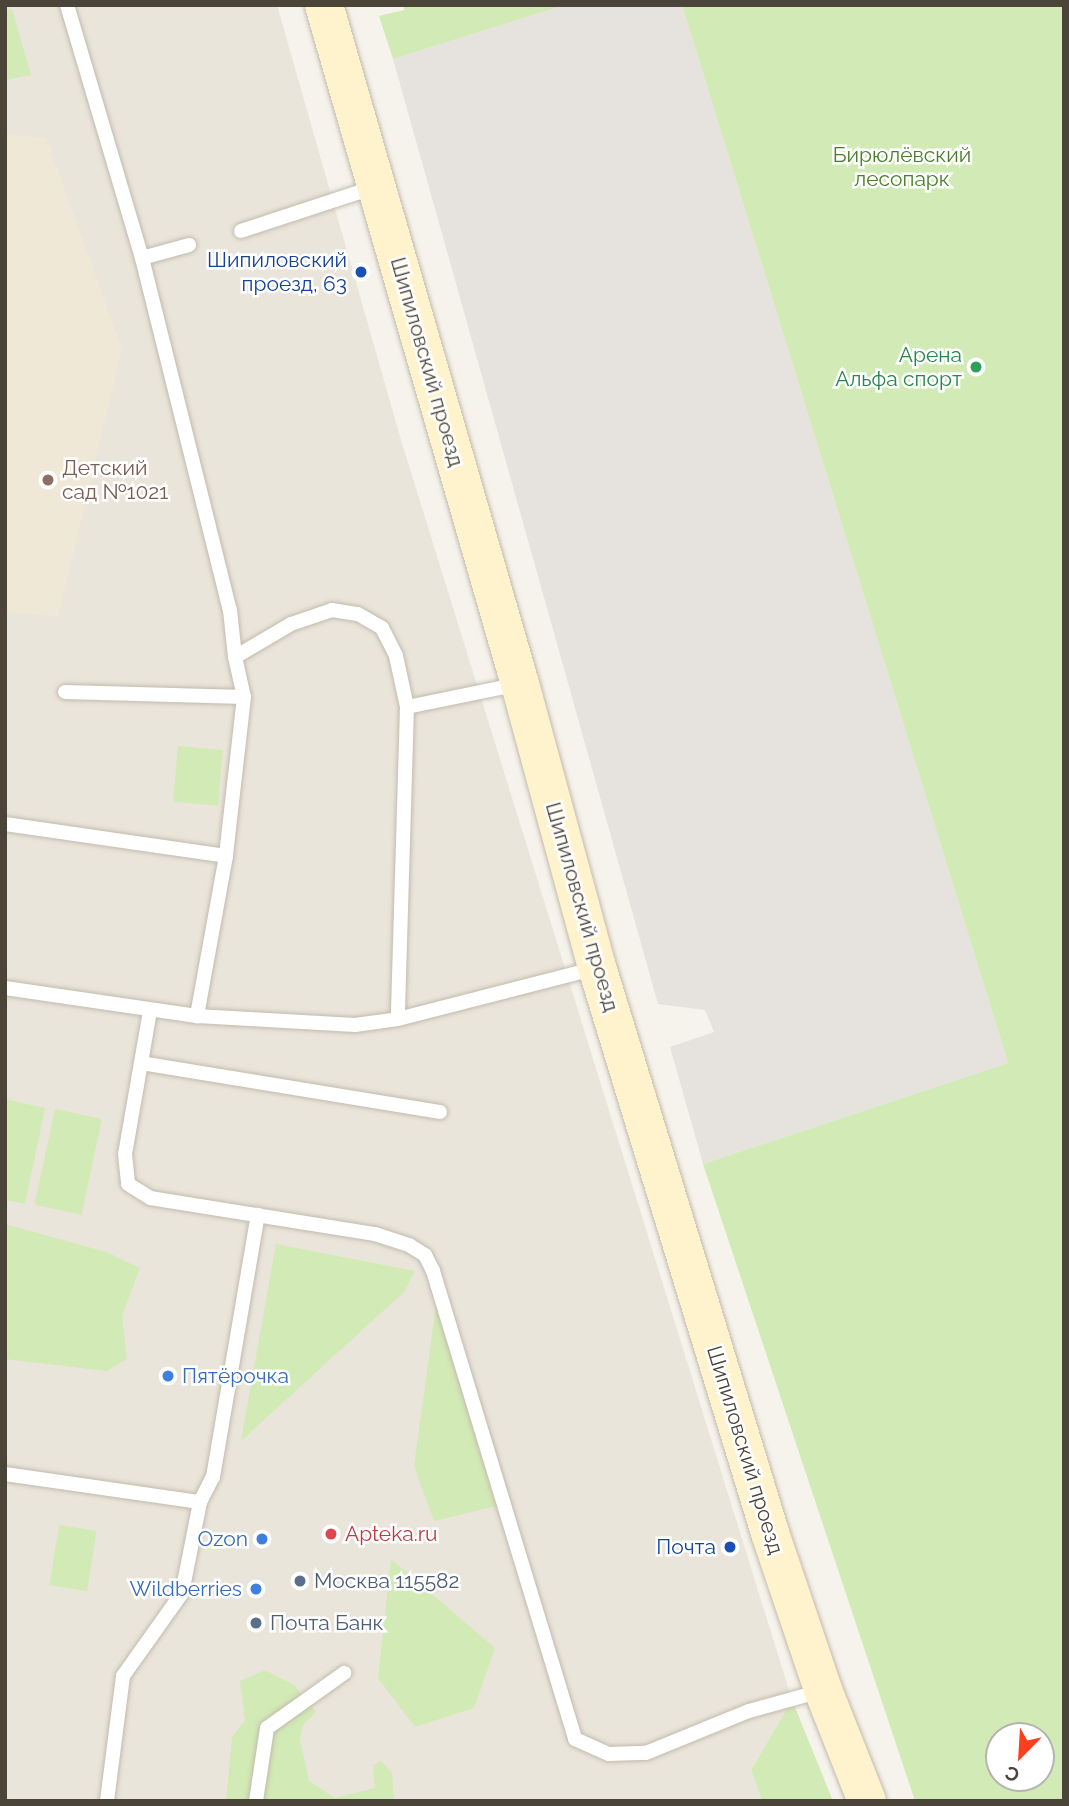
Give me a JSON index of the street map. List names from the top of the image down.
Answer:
{
  "streets": {
    "main road": ["Шипиловский проезд"]
  },
  "parks": ["Бирюлёвский лесопарк"],
  "places": [
    "Шипиловский проезд, 63",
    "Арена Альфа спорт",
    "Детский сад №1021",
    "Пятёрочка",
    "Apteka.ru",
    "Ozon",
    "Почта",
    "Москва 115582",
    "Wildberries",
    "Почта Банк"
  ],
  "north": "bottom left"
}
